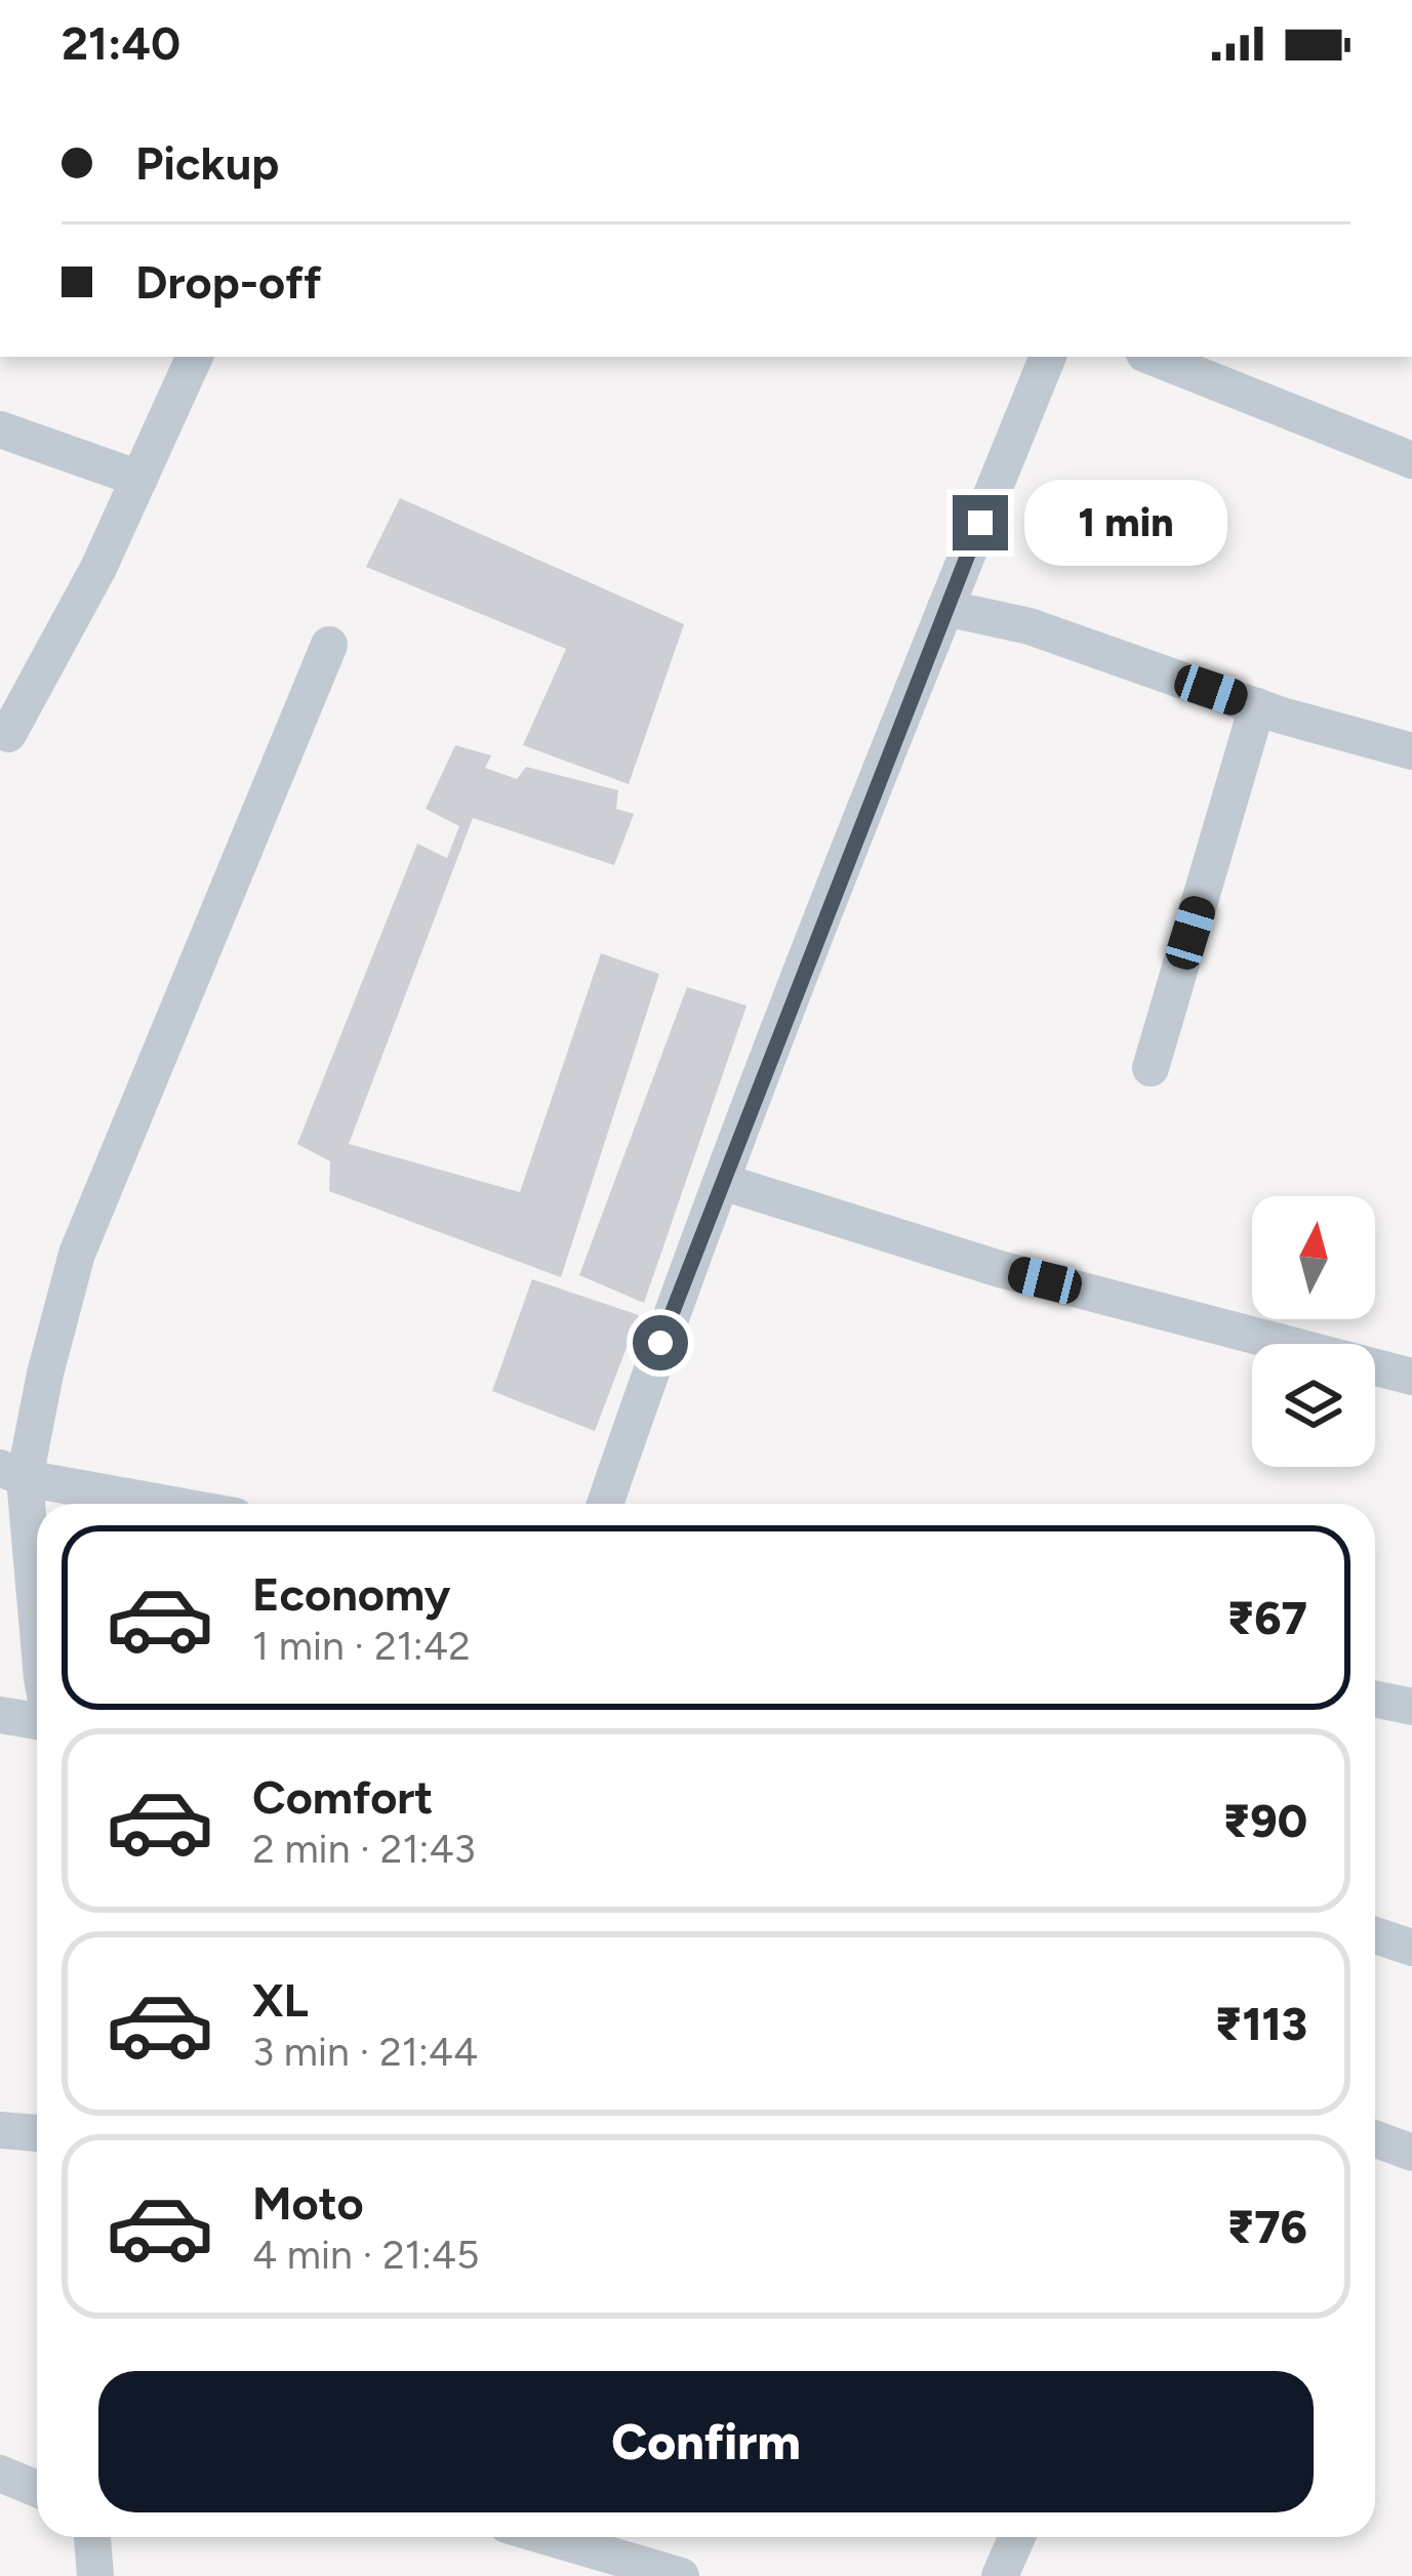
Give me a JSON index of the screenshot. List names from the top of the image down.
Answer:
{
  "north": "top",
  "page": {
    "status": "21:40",
    "banner": ["Pickup", "Drop-off"],
    "bubble": "1 min",
    "list": [
      {
        "name": "Economy",
        "note": "1 min · 21:42",
        "value": "₹67"
      },
      {
        "name": "Comfort",
        "note": "2 min · 21:43",
        "value": "₹90"
      },
      {
        "name": "XL",
        "note": "3 min · 21:44",
        "value": "₹113"
      },
      {
        "name": "Moto",
        "note": "4 min · 21:45",
        "value": "₹76"
      }
    ],
    "buttons": "Confirm"
  }
}
